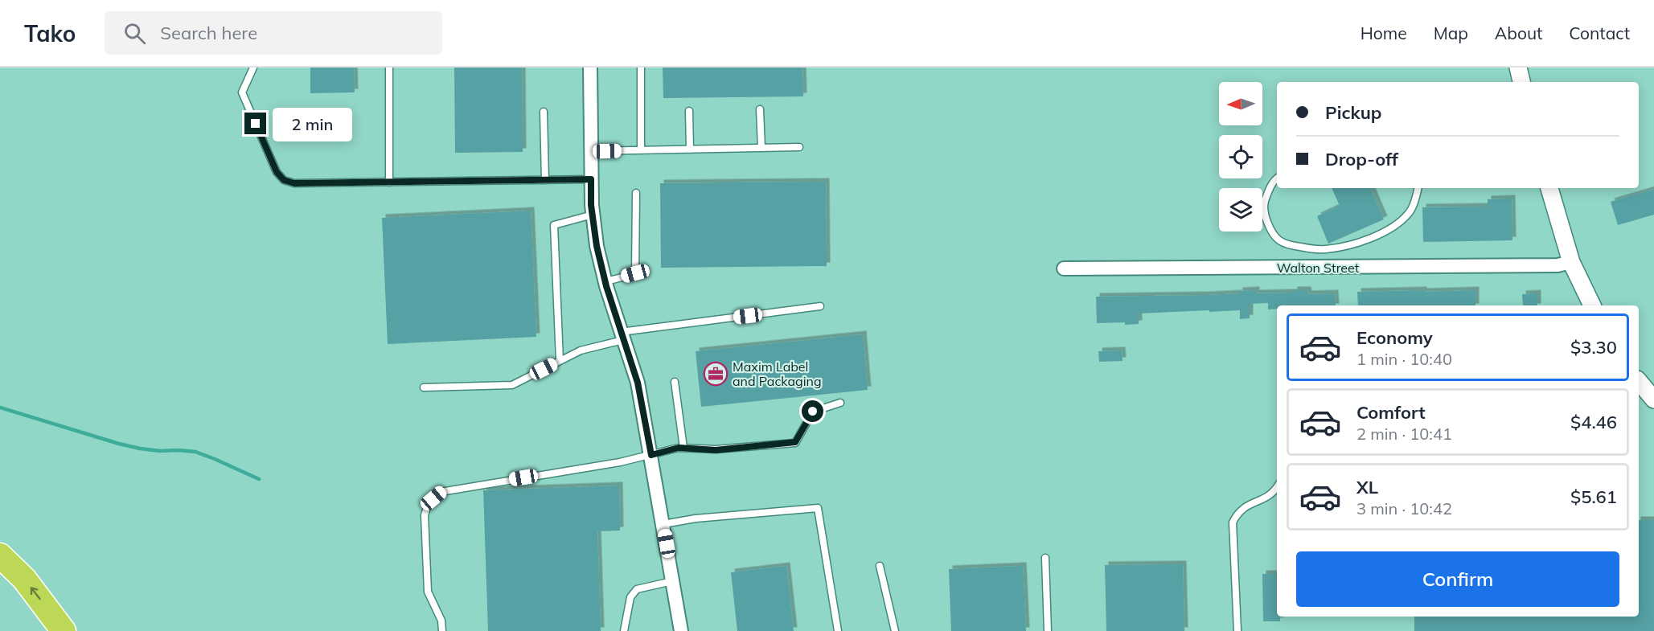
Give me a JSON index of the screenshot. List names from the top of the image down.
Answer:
{
  "streets": {
    "street": ["Walton Street"]
  },
  "places": {
    "office": ["Maxim Label and Packaging"]
  },
  "north": "left",
  "page": {
    "header": "Tako",
    "search": "Search here",
    "nav": [
      "Home",
      "Map",
      "About",
      "Contact"
    ],
    "banner": ["Pickup", "Drop-off"],
    "bubble": "2 min",
    "list": [
      {
        "name": "Economy",
        "note": "1 min · 10:40",
        "value": "$3.30"
      },
      {
        "name": "Comfort",
        "note": "2 min · 10:41",
        "value": "$4.46"
      },
      {
        "name": "XL",
        "note": "3 min · 10:42",
        "value": "$5.61"
      }
    ],
    "buttons": "Confirm"
  }
}
